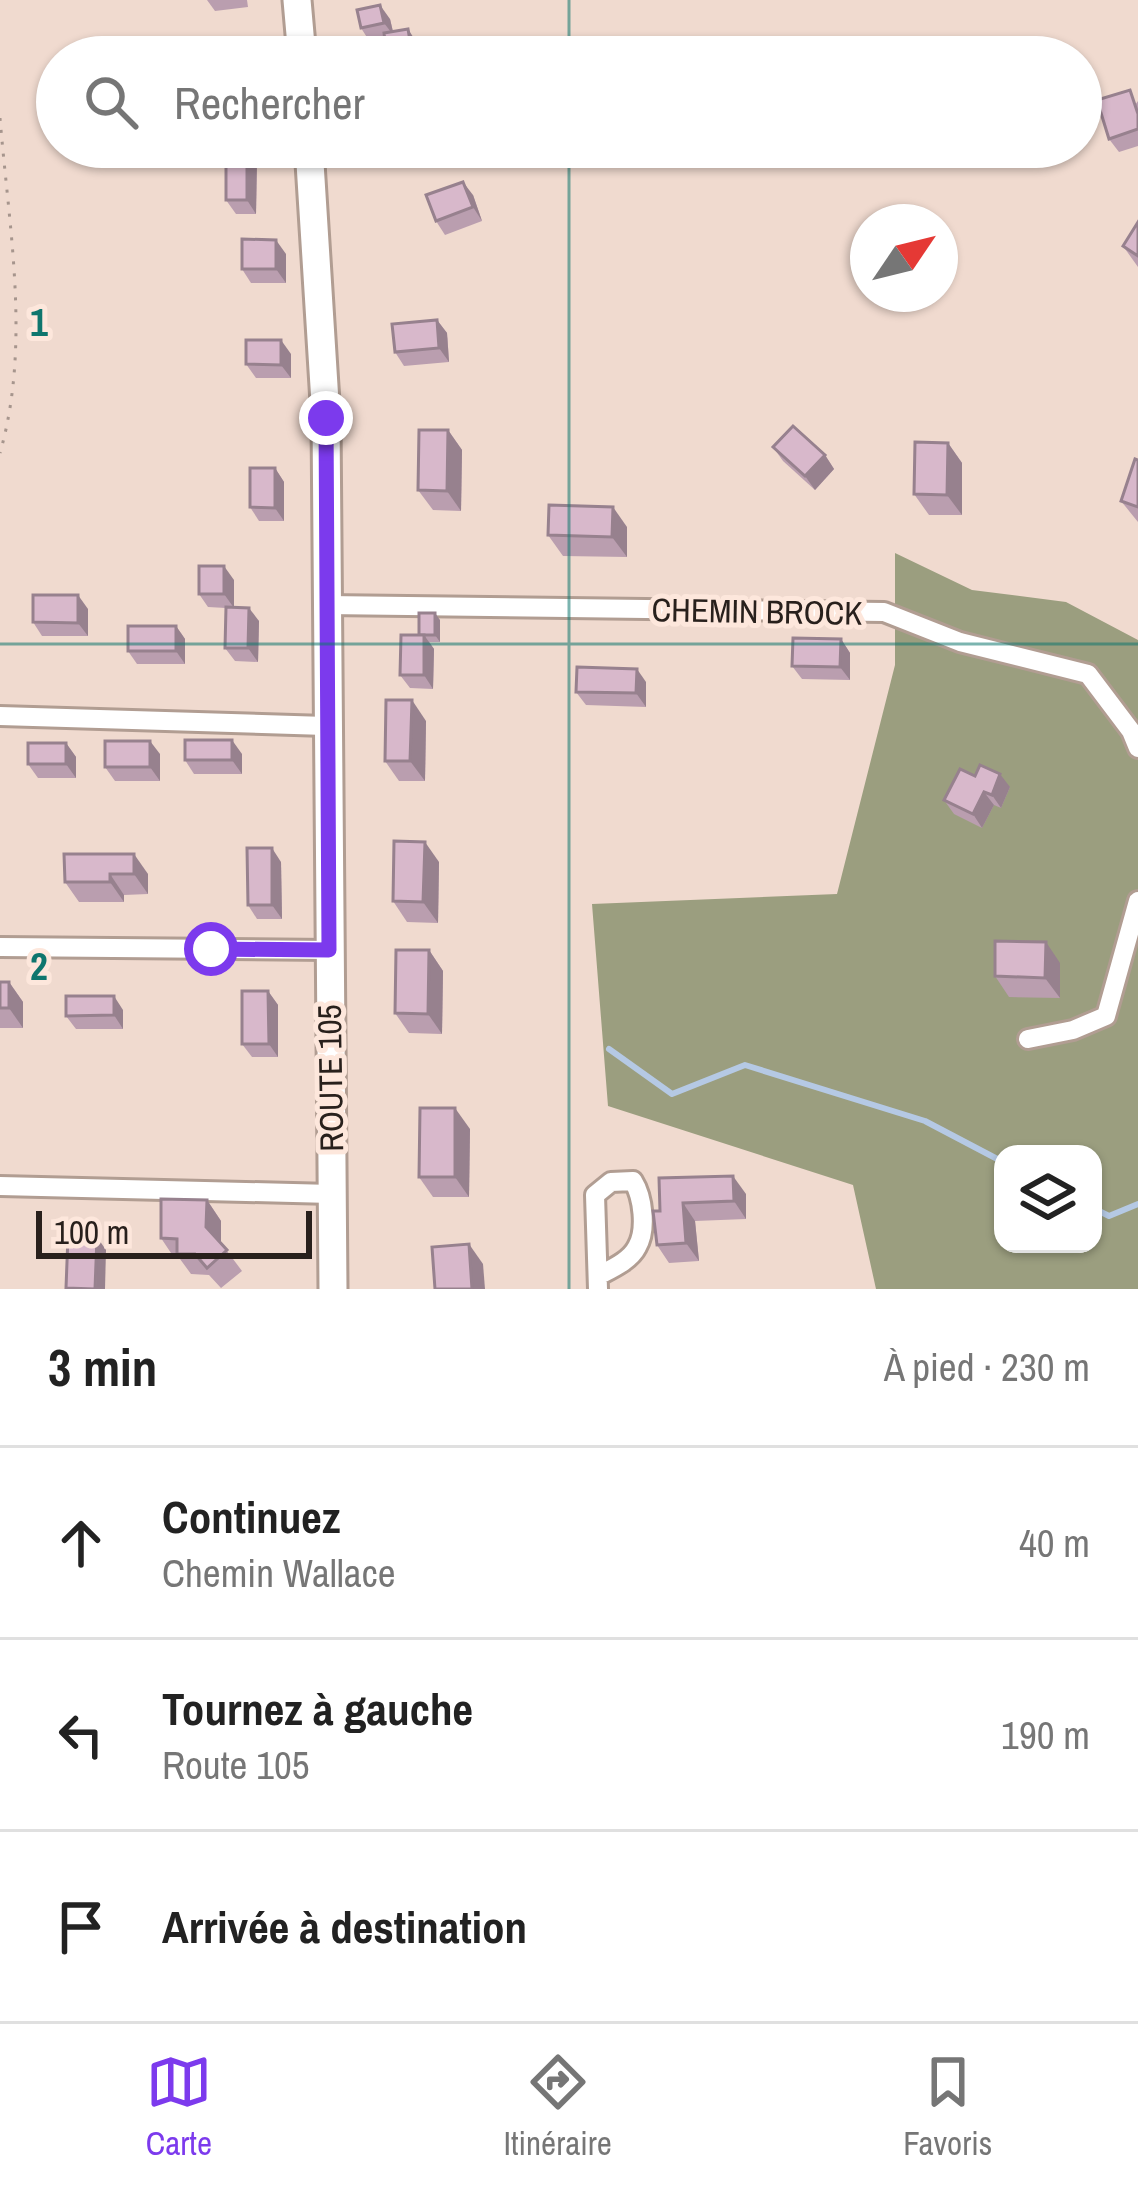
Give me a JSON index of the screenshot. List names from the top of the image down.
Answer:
{
  "streets": {
    "main road": ["ROUTE 105"],
    "street": ["CHEMIN BROCK"]
  },
  "crossings": [
    ["CHEMIN BROCK", "ROUTE 105"]
  ],
  "scale_bar": "100 m",
  "north": "top right",
  "page": {
    "search": "Rechercher",
    "scale": "100 m",
    "heading": ["3 min", "À pied · 230 m"],
    "list": [
      ["Continuez", "Chemin Wallace", "40 m"],
      ["Tournez à gauche", "Route 105", "190 m"],
      "Arrivée à destination"
    ],
    "nav": ["Carte", "Itinéraire", "Favoris"]
  },
  "grid": {
    "rows": ["1", "2"]
  }
}
